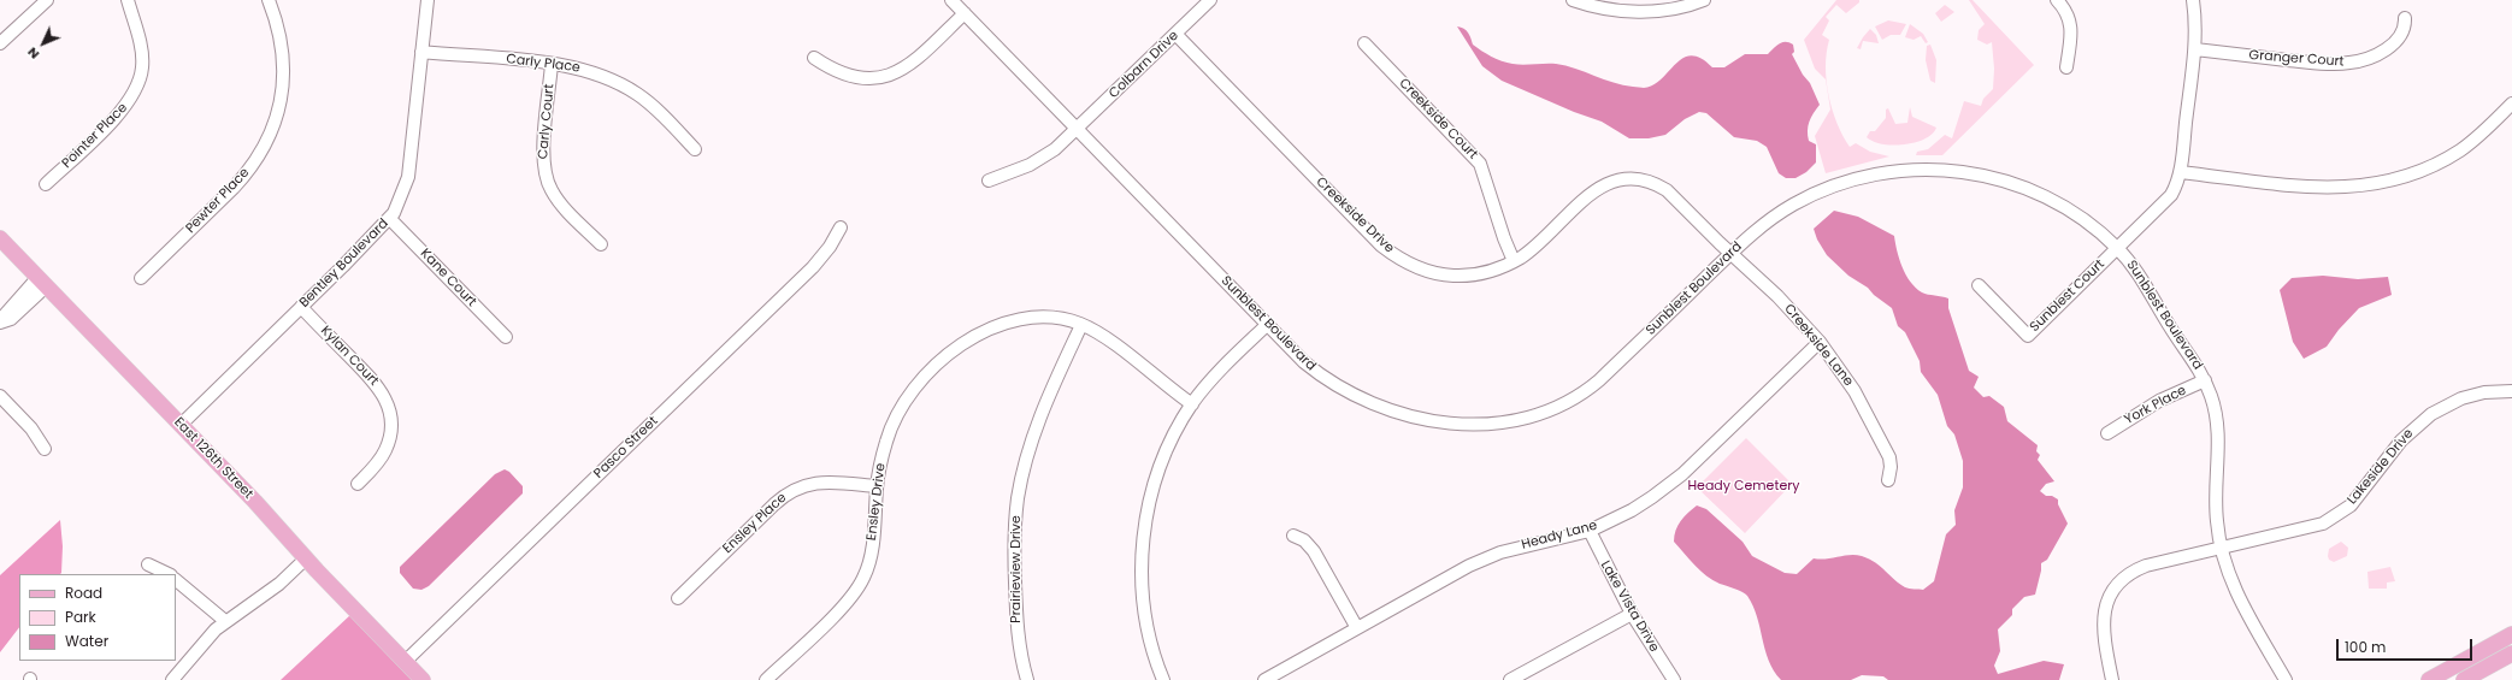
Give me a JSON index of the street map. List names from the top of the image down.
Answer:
{
  "streets": {
    "main road": ["East 126th Street"],
    "street": [
      "Granger Court",
      "Carly Place",
      "Colbarn Drive",
      "Creekside Court",
      "Carly Court",
      "Pointer Place",
      "Pewter Place",
      "Creekside Drive",
      "Bentley Boulevard",
      "Kane Court",
      "Sunblest Boulevard",
      "Sunblest Court",
      "Creekside Lane",
      "Kylan Court",
      "York Place",
      "Pasco Street",
      "Lakeside Drive",
      "Ensley Drive",
      "Ensley Place",
      "Heady Lane",
      "Prairieview Drive",
      "Lake Vista Drive"
    ]
  },
  "crossings": [
    ["Carly Place", "Carly Court"],
    ["Carly Place", "Bentley Boulevard"],
    ["Colbarn Drive", "Creekside Drive"],
    ["Colbarn Drive", "Sunblest Boulevard"],
    ["Creekside Court", "Creekside Drive"],
    ["Creekside Drive", "Sunblest Boulevard"],
    ["Creekside Drive", "Creekside Lane"],
    ["Bentley Boulevard", "Kane Court"],
    ["Bentley Boulevard", "Kylan Court"],
    ["Bentley Boulevard", "East 126th Street"],
    ["Sunblest Boulevard", "Sunblest Court"],
    ["Sunblest Boulevard", "Creekside Lane"],
    ["Sunblest Boulevard", "York Place"],
    ["Sunblest Boulevard", "Lakeside Drive"],
    ["Creekside Lane", "Heady Lane"],
    ["Pasco Street", "East 126th Street"],
    ["Ensley Drive", "Ensley Place"],
    ["Ensley Drive", "Prairieview Drive"],
    ["Heady Lane", "Lake Vista Drive"]
  ],
  "parks": ["Heady Cemetery"],
  "legend": ["Road", "Park", "Water"],
  "scale_bar": "100 m",
  "north": "bottom left"
}
